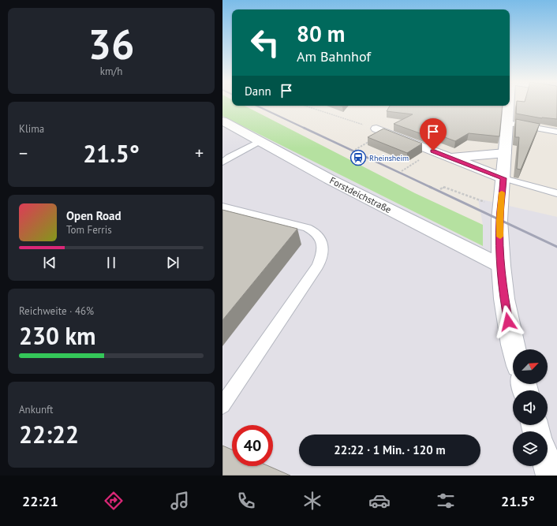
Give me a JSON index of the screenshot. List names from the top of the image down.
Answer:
{
  "streets": {
    "street": ["Forstdeichstraße"]
  },
  "places": {
    "station": ["Rheinsheim"]
  },
  "north": "top right",
  "page": {
    "tile": [
      ["36", "km/h"],
      "Klima",
      ["Reichweite · 46%", "230 km"],
      ["Ankunft", "22:22"]
    ],
    "turn": ["80 m", "Am Bahnhof"],
    "then": "Dann",
    "heat": ["−", "21.5°", "+"],
    "song": ["Open Road", "Tom Ferris"],
    "limit": "40",
    "trip": "22:22 · 1 Min. · 120 m",
    "tabs": ["22:21", "21.5°"]
  }
}
